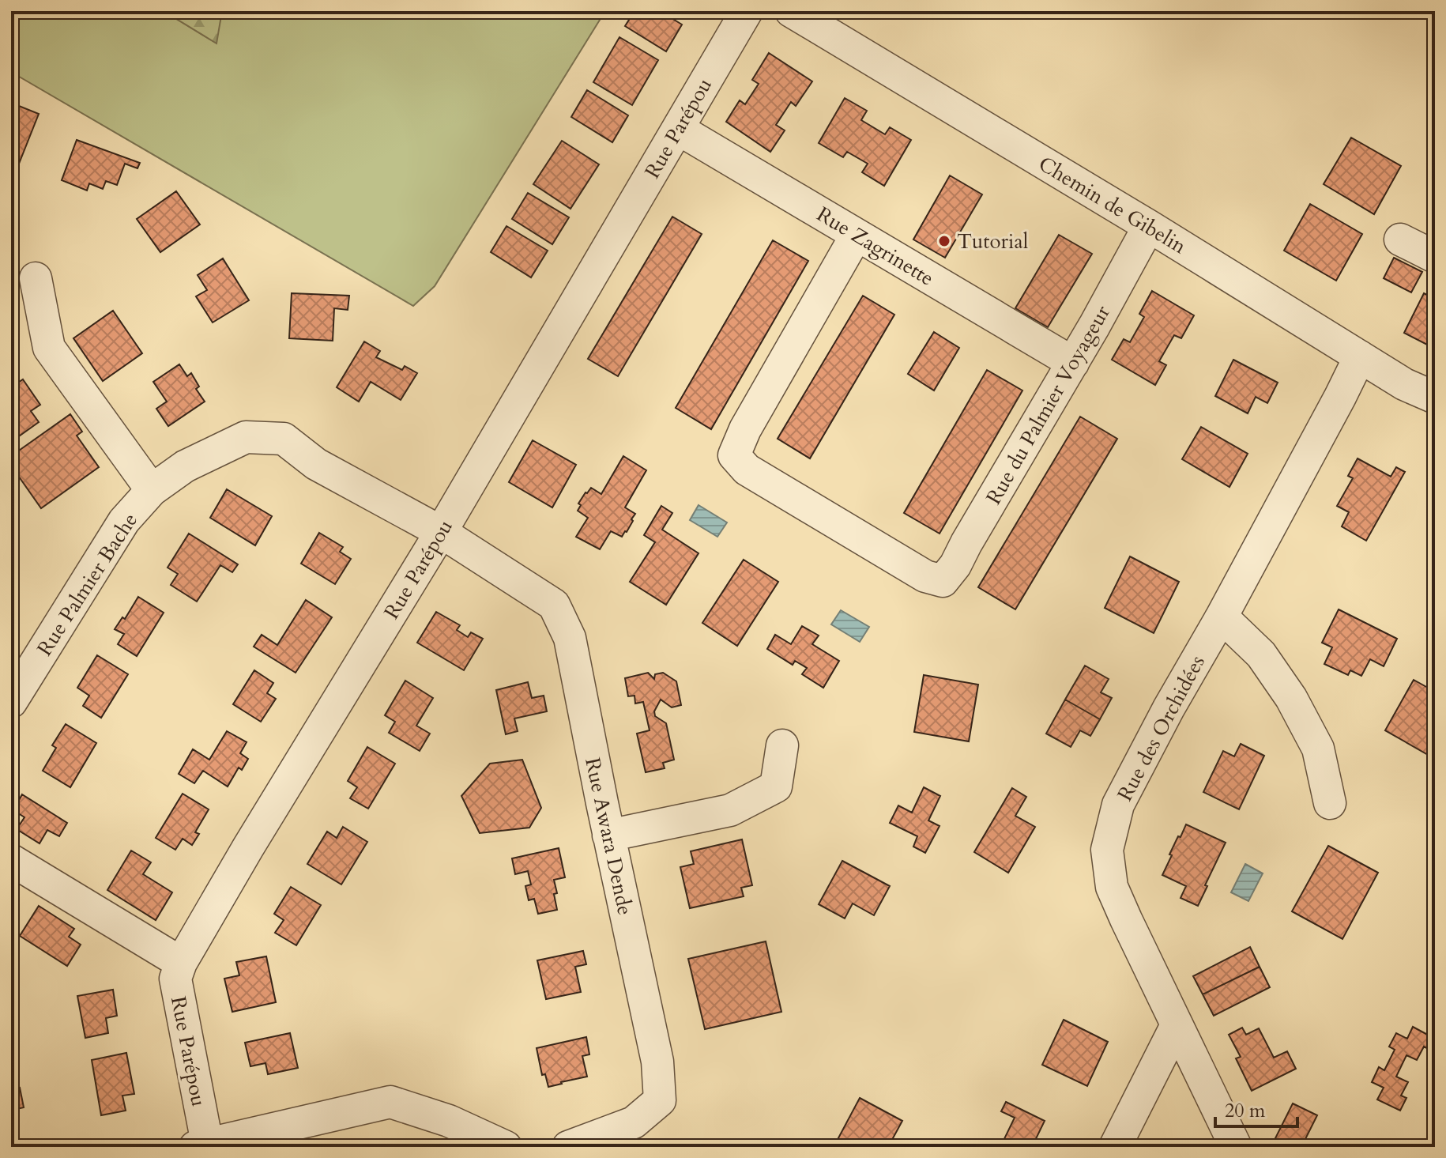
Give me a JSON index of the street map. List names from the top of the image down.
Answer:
{
  "streets": {
    "street": [
      "Rue Parépou",
      "Chemin de Gibelin",
      "Rue Zagrinette",
      "Rue du Palmier Voyageur",
      "Rue Palmier Bache",
      "Rue des Orchidées",
      "Rue Awara Dende"
    ]
  },
  "crossings": [
    ["Rue Parépou", "Rue Zagrinette"],
    ["Rue Parépou", "Rue Palmier Bache"],
    ["Rue Parépou", "Rue Awara Dende"],
    ["Chemin de Gibelin", "Rue du Palmier Voyageur"],
    ["Chemin de Gibelin", "Rue des Orchidées"],
    ["Rue Zagrinette", "Rue du Palmier Voyageur"],
    ["Rue Palmier Bache", "Rue Awara Dende"]
  ],
  "places": ["Tutorial"],
  "scale_bar": "20 m"
}
